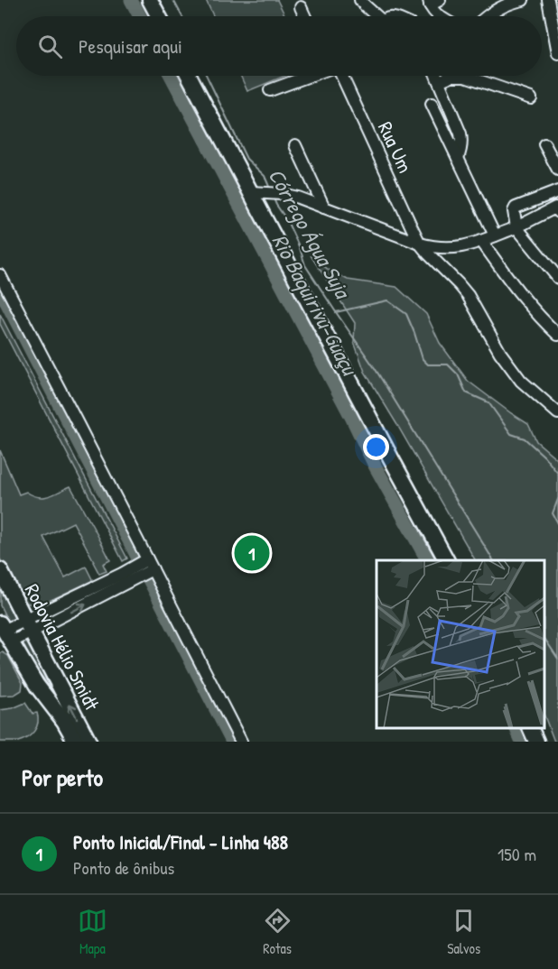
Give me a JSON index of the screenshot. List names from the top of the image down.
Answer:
{
  "streets": {
    "main road": ["Rodovia Hélio Smidt"],
    "street": ["Rua Um"]
  },
  "water": ["Córrego Água Suja", "Rio Baquirivu-Guaçu"],
  "page": {
    "search": "Pesquisar aqui",
    "pins": "1",
    "heading": "Por perto",
    "list": [
      {
        "mark": "1",
        "name": "Ponto Inicial/Final - Linha 488",
        "note": "Ponto de ônibus",
        "value": "150 m"
      }
    ],
    "nav": ["Mapa", "Rotas", "Salvos"]
  }
}
